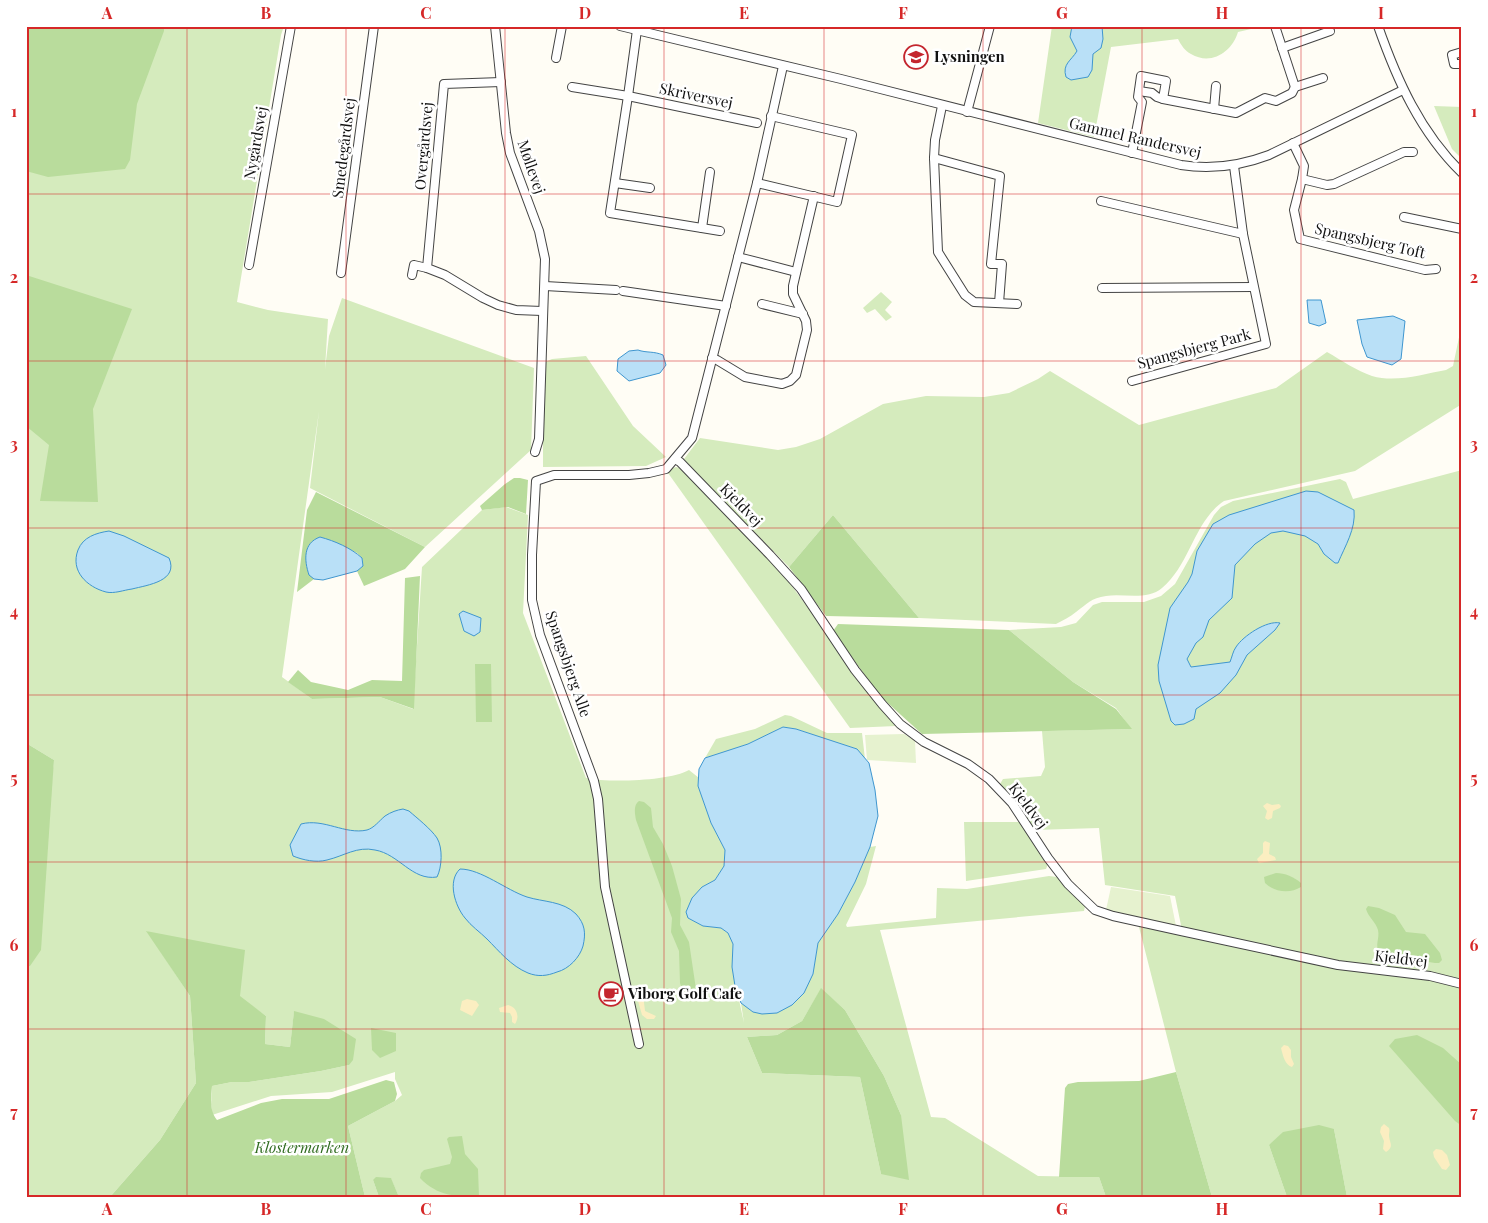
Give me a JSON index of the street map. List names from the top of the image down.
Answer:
{
  "streets": {
    "street": [
      "Skriversvej",
      "Gammel Randersvej",
      "Nygårdsvej",
      "Overgårdsvej",
      "Smedegårdsvej",
      "Møllevej",
      "Spangsbjerg Toft",
      "Spangsbjerg Park",
      "Kjeldvej",
      "Spangsbjerg Alle"
    ]
  },
  "crossings": [
    ["Gammel Randersvej", "Spangsbjerg Toft"],
    ["Gammel Randersvej", "Spangsbjerg Park"],
    ["Gammel Randersvej", "Spangsbjerg Alle"],
    ["Overgårdsvej", "Møllevej"],
    ["Kjeldvej", "Spangsbjerg Alle"]
  ],
  "parks": ["Klostermarken"],
  "places": {
    "school or university": ["Lysningen"],
    "cafe": ["Viborg Golf Cafe"]
  },
  "grid": {
    "columns": [
      "A",
      "B",
      "C",
      "D",
      "E",
      "F",
      "G",
      "H",
      "I"
    ],
    "rows": [
      "1",
      "2",
      "3",
      "4",
      "5",
      "6",
      "7"
    ]
  }
}
